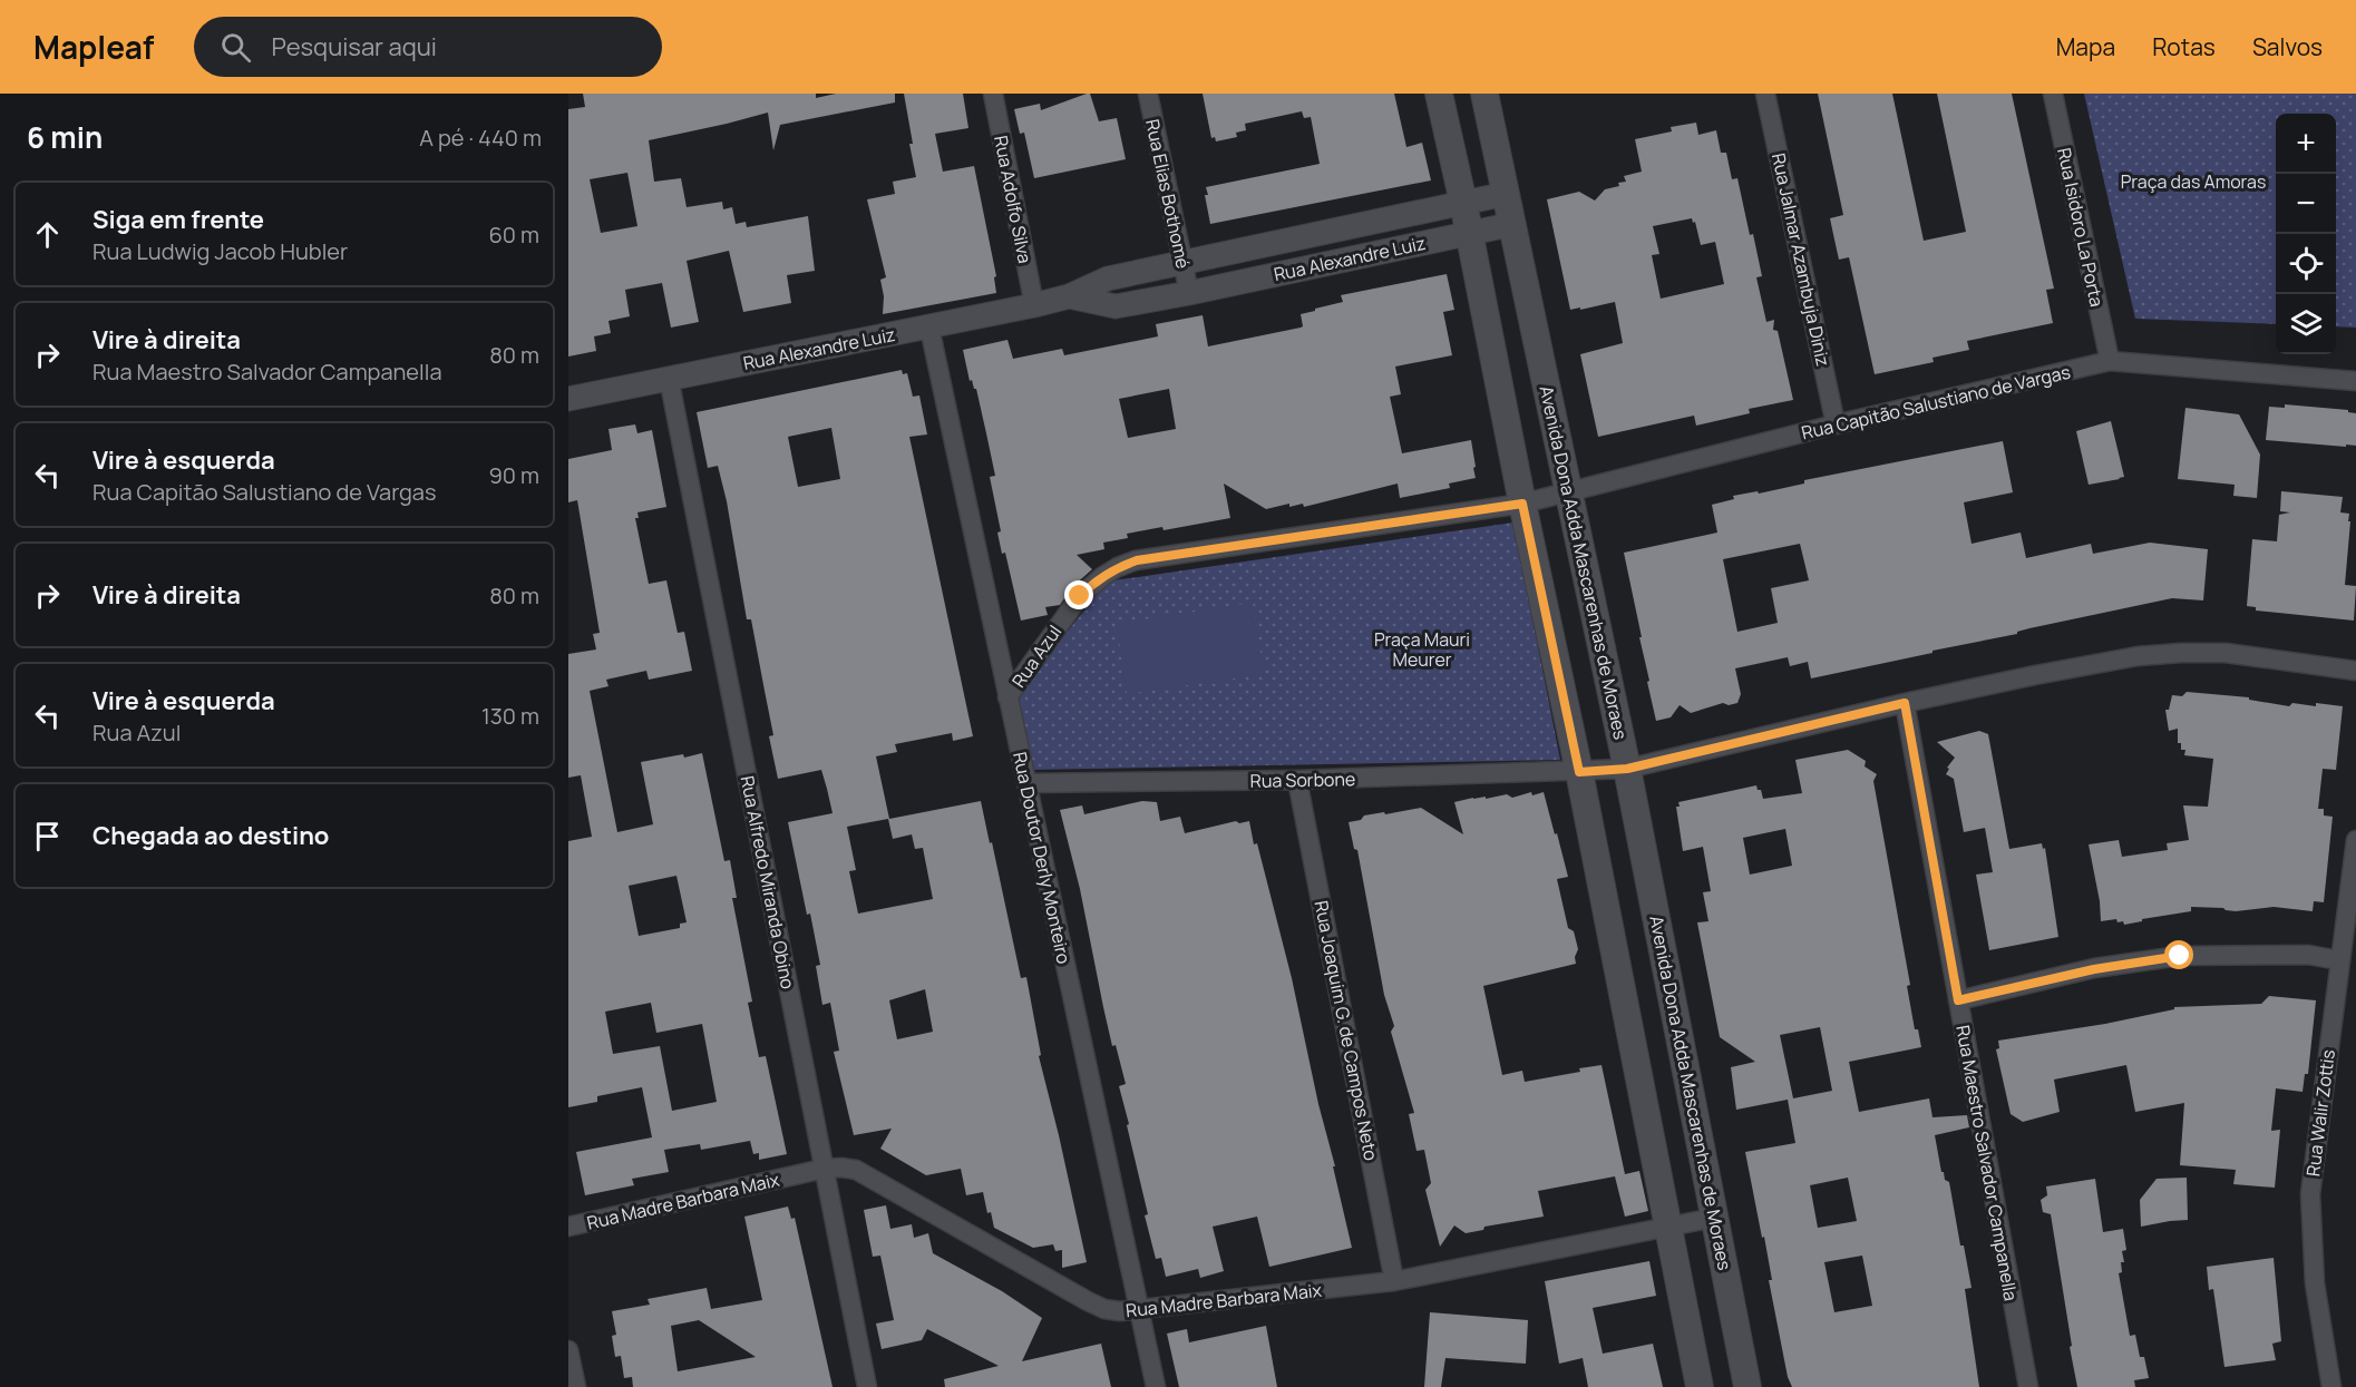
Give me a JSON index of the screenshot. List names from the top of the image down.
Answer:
{
  "streets": {
    "main road": ["Avenida Dona Adda Mascarenhas de Moraes"],
    "street": [
      "Rua Elias Bothomé",
      "Rua Adolfo Silva",
      "Rua Isidoro La Porta",
      "Rua Alexandre Luiz",
      "Rua Jalmar Azambuja Diniz",
      "Rua Capitão Salustiano de Vargas",
      "Rua Azul",
      "Rua Sorbone",
      "Rua Doutor Derly Monteiro",
      "Rua Alfredo Miranda Obino",
      "Rua Joaquim G. de Campos Neto",
      "Rua Walir Zottis",
      "Rua Maestro Salvador Campanella",
      "Rua Madre Barbara Maix"
    ]
  },
  "crossings": [
    ["Rua Elias Bothomé", "Rua Alexandre Luiz"],
    ["Rua Adolfo Silva", "Rua Alexandre Luiz"],
    ["Rua Isidoro La Porta", "Rua Capitão Salustiano de Vargas"],
    ["Rua Alexandre Luiz", "Avenida Dona Adda Mascarenhas de Moraes"],
    ["Rua Alexandre Luiz", "Rua Doutor Derly Monteiro"],
    ["Rua Alexandre Luiz", "Rua Alfredo Miranda Obino"],
    ["Rua Jalmar Azambuja Diniz", "Rua Capitão Salustiano de Vargas"],
    ["Rua Capitão Salustiano de Vargas", "Avenida Dona Adda Mascarenhas de Moraes"],
    ["Rua Capitão Salustiano de Vargas", "Rua Azul"],
    ["Avenida Dona Adda Mascarenhas de Moraes", "Rua Madre Barbara Maix"],
    ["Rua Azul", "Rua Doutor Derly Monteiro"],
    ["Rua Sorbone", "Rua Doutor Derly Monteiro"],
    ["Rua Sorbone", "Rua Joaquim G. de Campos Neto"],
    ["Rua Doutor Derly Monteiro", "Rua Madre Barbara Maix"],
    ["Rua Alfredo Miranda Obino", "Rua Madre Barbara Maix"],
    ["Rua Joaquim G. de Campos Neto", "Rua Madre Barbara Maix"]
  ],
  "parks": ["Praça das Amoras", "Praça Mauri Meurer"],
  "page": {
    "header": "Mapleaf",
    "search": "Pesquisar aqui",
    "nav": ["Mapa", "Rotas", "Salvos"],
    "heading": ["6 min", "A pé · 440 m"],
    "map_buttons": ["+", "−"],
    "list": [
      ["Siga em frente", "Rua Ludwig Jacob Hubler", "60 m"],
      ["Vire à direita", "Rua Maestro Salvador Campanella", "80 m"],
      ["Vire à esquerda", "Rua Capitão Salustiano de Vargas", "90 m"],
      ["Vire à direita", "80 m"],
      ["Vire à esquerda", "Rua Azul", "130 m"],
      "Chegada ao destino"
    ]
  }
}
